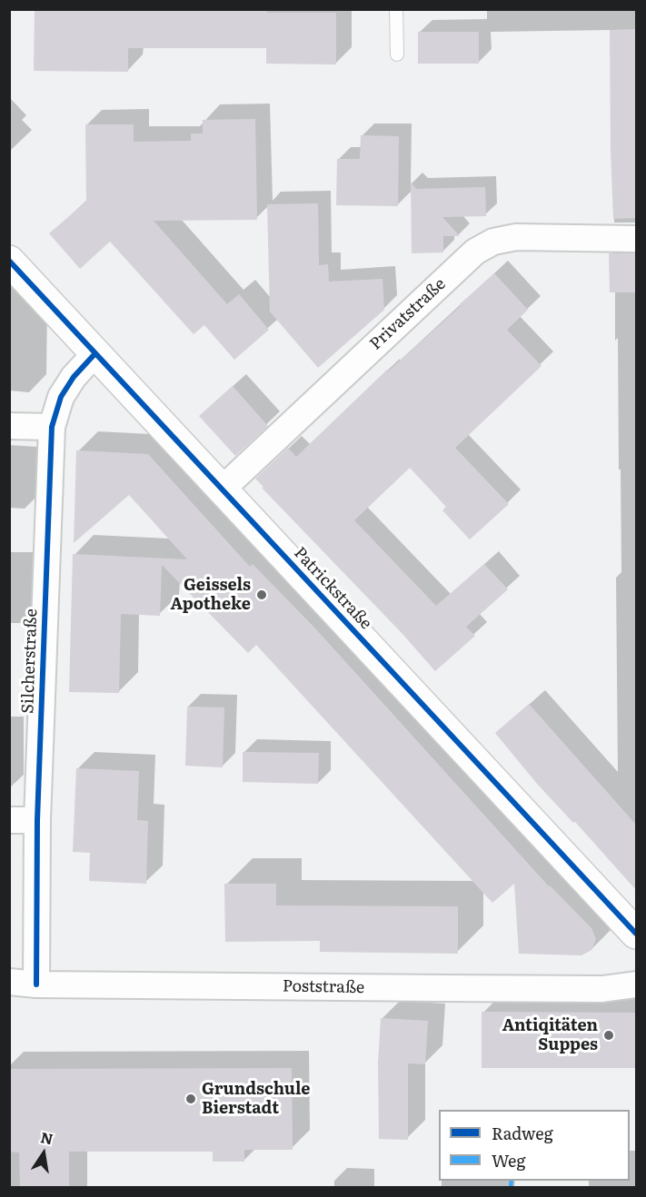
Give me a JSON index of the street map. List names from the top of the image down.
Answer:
{
  "streets": {
    "main road": ["Patrickstraße"],
    "street": ["Privatstraße", "Silcherstraße", "Poststraße"]
  },
  "crossings": [
    ["Privatstraße", "Patrickstraße"],
    ["Patrickstraße", "Silcherstraße"],
    ["Silcherstraße", "Poststraße"]
  ],
  "places": ["Geissels Apotheke", "Antiqitäten Suppes", "Grundschule Bierstadt"],
  "legend": ["Radweg", "Weg"],
  "north": "top"
}
